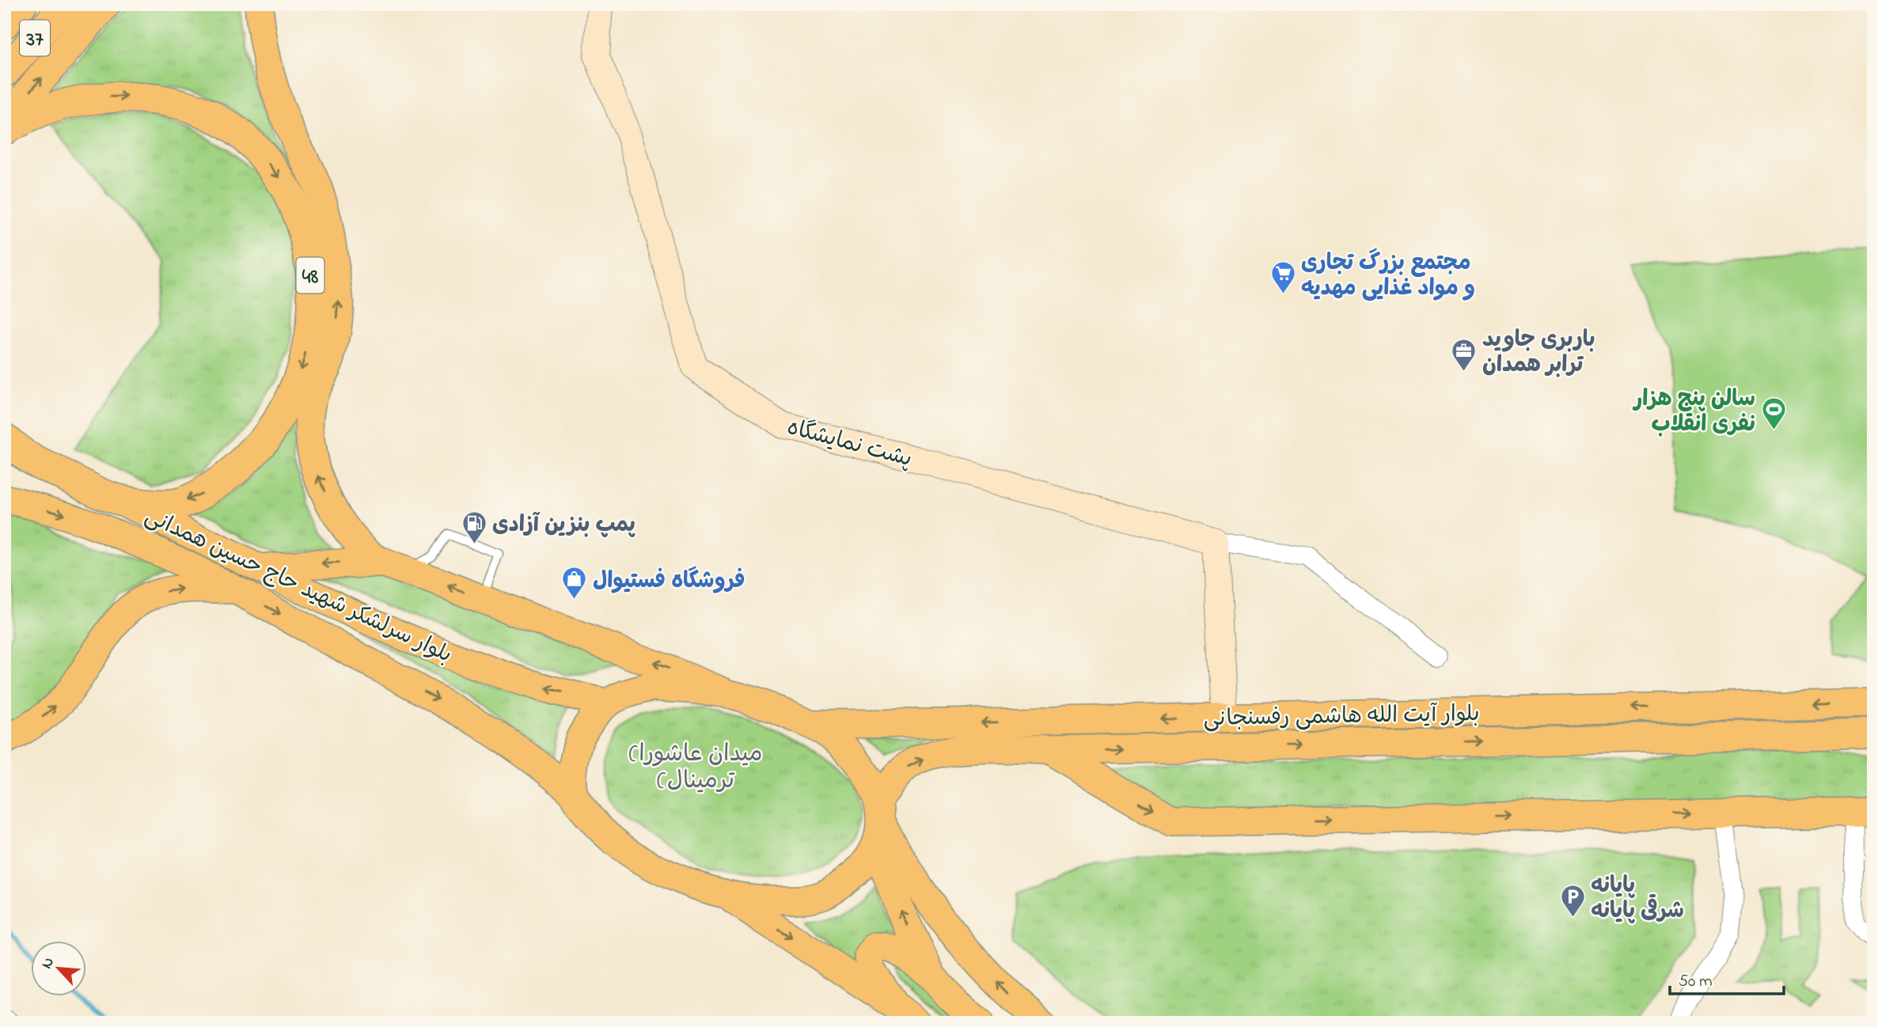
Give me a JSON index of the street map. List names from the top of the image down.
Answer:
{
  "streets": {
    "highway": ["37", "48", "بلوار سرلشکر شهید حاج حسین همدانی"],
    "main road": ["بلوار آیت الله هاشمی رفسنجانی"],
    "street": ["پشت نمایشگاه"]
  },
  "crossings": [
    ["48", "بلوار سرلشکر شهید حاج حسین همدانی"],
    ["بلوار سرلشکر شهید حاج حسین همدانی", "بلوار آیت الله هاشمی رفسنجانی"]
  ],
  "districts": ["(میدان عاشورا (ترمینال"],
  "places": {
    "supermarket": ["مجتمع بزرگ تجاری و مواد غذایی مهدیه"],
    "office": ["باربری جاوید ترابر همدان"],
    "sports": ["سالن پنج هزار نفری انقلاب"],
    "fuel station": ["پمپ بنزین آزادی"],
    "shop": ["فروشگاه فستیوال"],
    "parking": ["پایانه شرقی پایانه"]
  },
  "scale_bar": "50 m",
  "north": "top left"
}
